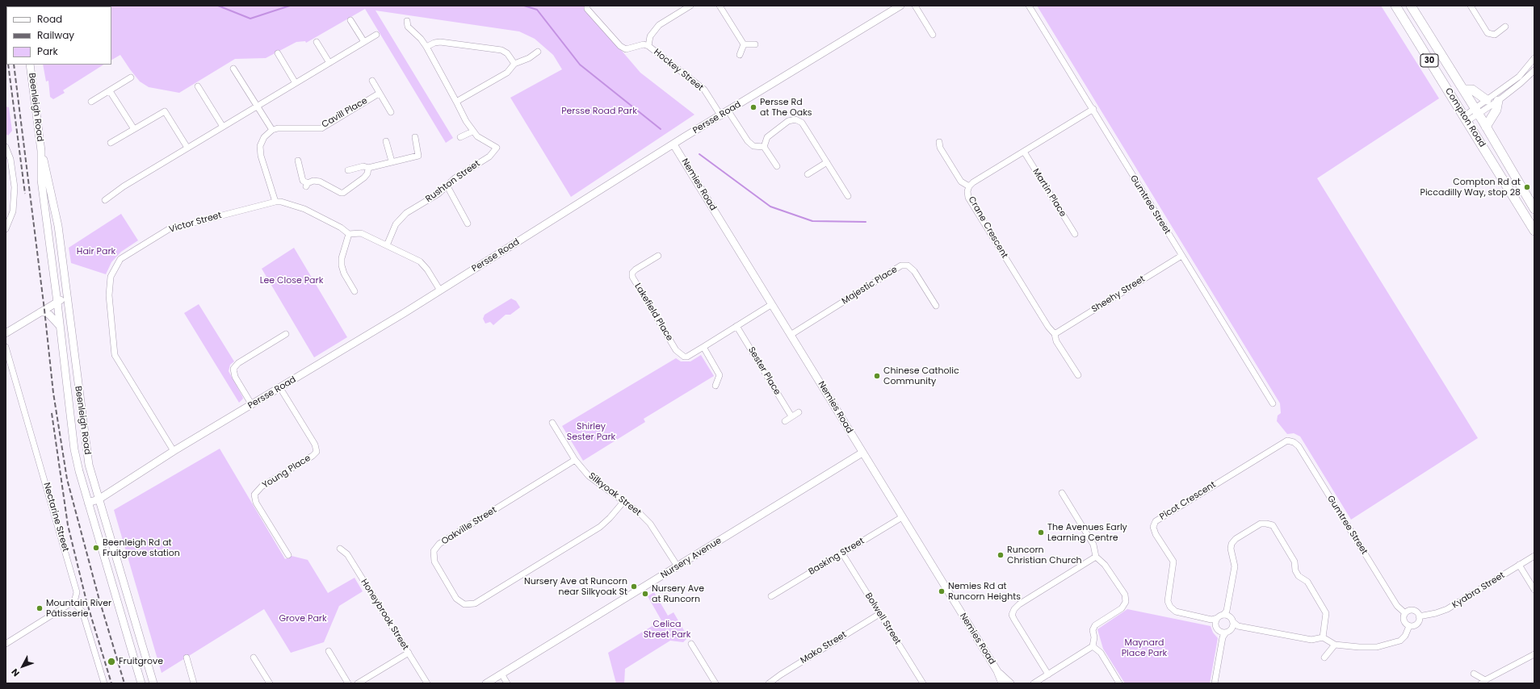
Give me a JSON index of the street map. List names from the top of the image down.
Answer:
{
  "streets": {
    "main road": ["30", "Compton Road"],
    "street": [
      "Hockey Street",
      "Beenleigh Road",
      "Cavill Place",
      "Persse Road",
      "Rushton Street",
      "Nemies Road",
      "Martin Place",
      "Gumtree Street",
      "Victor Street",
      "Crane Crescent",
      "Majestic Place",
      "Sheehy Street",
      "Lakefield Place",
      "Sester Place",
      "Young Place",
      "Silkyoak Street",
      "Picot Crescent",
      "Nectarine Street",
      "Oakville Street",
      "Basking Street",
      "Nursery Avenue",
      "Kyabra Street",
      "Honeybrook Street",
      "Bolwell Street",
      "Mako Street"
    ]
  },
  "crossings": [
    ["Hockey Street", "Persse Road"],
    ["Beenleigh Road", "Persse Road"],
    ["Persse Road", "Nemies Road"],
    ["Persse Road", "Victor Street"],
    ["Persse Road", "Young Place"],
    ["Nemies Road", "Majestic Place"],
    ["Nemies Road", "Lakefield Place"],
    ["Nemies Road", "Basking Street"],
    ["Nemies Road", "Nursery Avenue"],
    ["Martin Place", "Crane Crescent"],
    ["Gumtree Street", "Crane Crescent"],
    ["Gumtree Street", "Sheehy Street"],
    ["Gumtree Street", "Picot Crescent"],
    ["Gumtree Street", "Kyabra Street"],
    ["Crane Crescent", "Sheehy Street"],
    ["Lakefield Place", "Sester Place"],
    ["Silkyoak Street", "Oakville Street"],
    ["Silkyoak Street", "Nursery Avenue"],
    ["Basking Street", "Bolwell Street"],
    ["Bolwell Street", "Mako Street"]
  ],
  "parks": [
    "Persse Road Park",
    "Hair Park",
    "Lee Close Park",
    "Shirley Sester Park",
    "Grove Park",
    "Celica Street Park",
    "Maynard Place Park"
  ],
  "places": [
    "Persse Rd at The Oaks",
    "Compton Rd at Piccadilly Way, stop 28",
    "Chinese Catholic Community",
    "The Avenues Early Learning Centre",
    "Beenleigh Rd at Fruitgrove station",
    "Runcorn Christian Church",
    "Nursery Ave at Runcorn near Silkyoak St",
    "Nemies Rd at Runcorn Heights",
    "Nursery Ave at Runcorn",
    "Mountain River Pâtisserie",
    "Fruitgrove"
  ],
  "legend": ["Road", "Railway", "Park"],
  "north": "bottom left"
}
